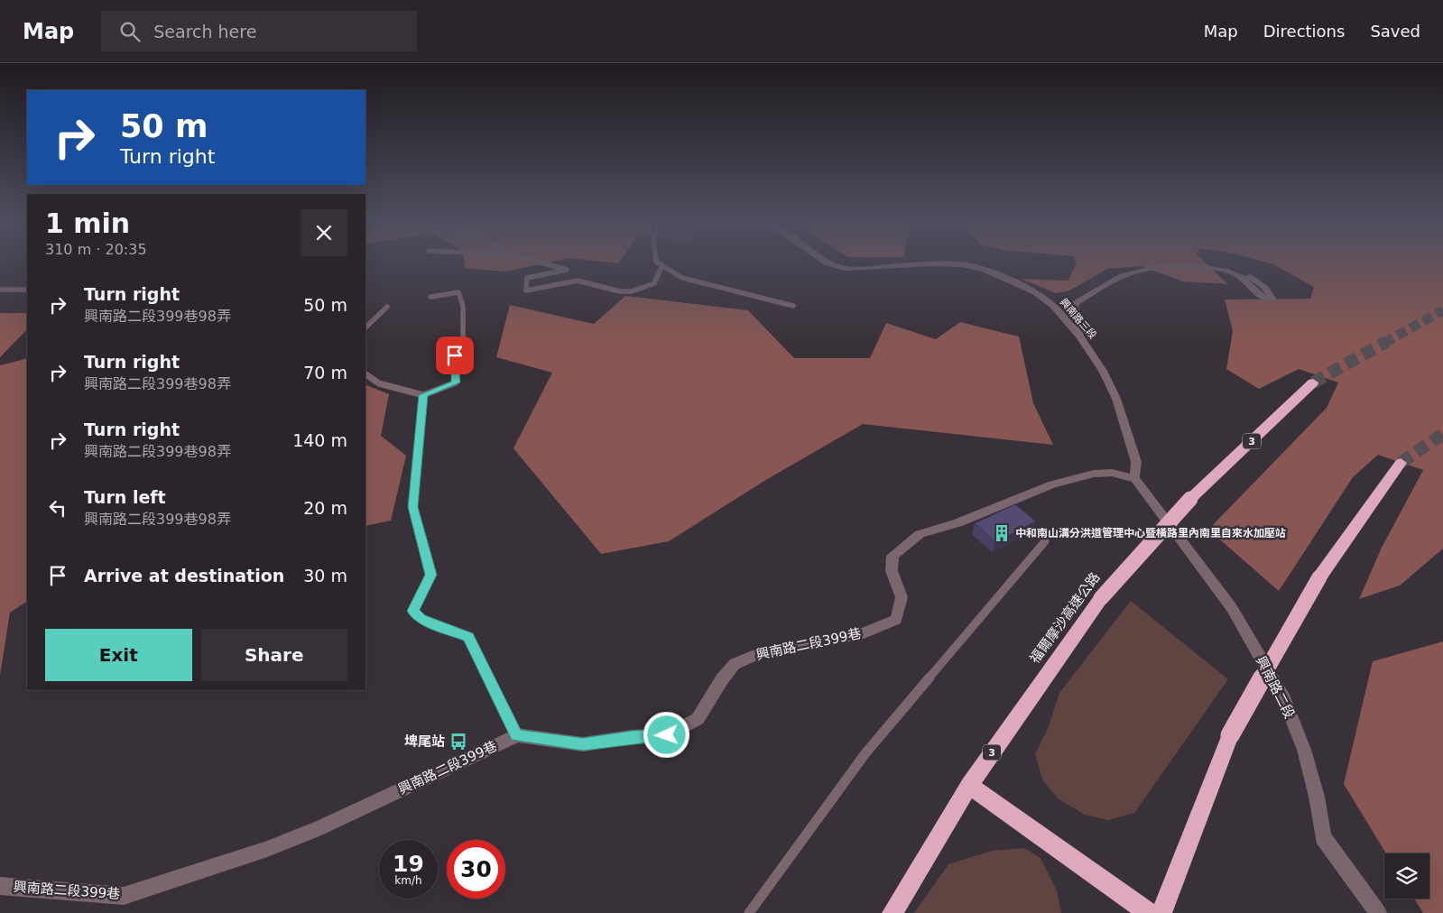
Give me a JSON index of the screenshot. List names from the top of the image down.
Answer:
{
  "streets": {
    "highway": ["3", "福爾摩沙高速公路"],
    "street": ["興南路三段", "興南路二段399巷", "興南路二段"]
  },
  "crossings": [
    ["興南路三段", "興南路二段399巷"],
    ["興南路三段", "興南路二段"],
    ["興南路二段399巷", "興南路二段"]
  ],
  "places": {
    "building": ["中和南山溝分洪道管理中心暨橫路里內南里自來水加壓站"],
    "bus stop": ["埤尾站"]
  },
  "page": {
    "header": "Map",
    "search": "Search here",
    "nav": ["Map", "Directions", "Saved"],
    "turn": ["50 m", "Turn right"],
    "heading": ["1 min", "310 m · 20:35"],
    "list": [
      {
        "name": "Turn right",
        "note": "興南路二段399巷98弄",
        "value": "50 m"
      },
      {
        "name": "Turn right",
        "note": "興南路二段399巷98弄",
        "value": "70 m"
      },
      {
        "name": "Turn right",
        "note": "興南路二段399巷98弄",
        "value": "140 m"
      },
      {
        "name": "Turn left",
        "note": "興南路二段399巷98弄",
        "value": "20 m"
      },
      {
        "name": "Arrive at destination",
        "value": "30 m"
      }
    ],
    "buttons": ["Exit", "Share"],
    "speed": "19 km/h",
    "limit": "30"
  }
}
